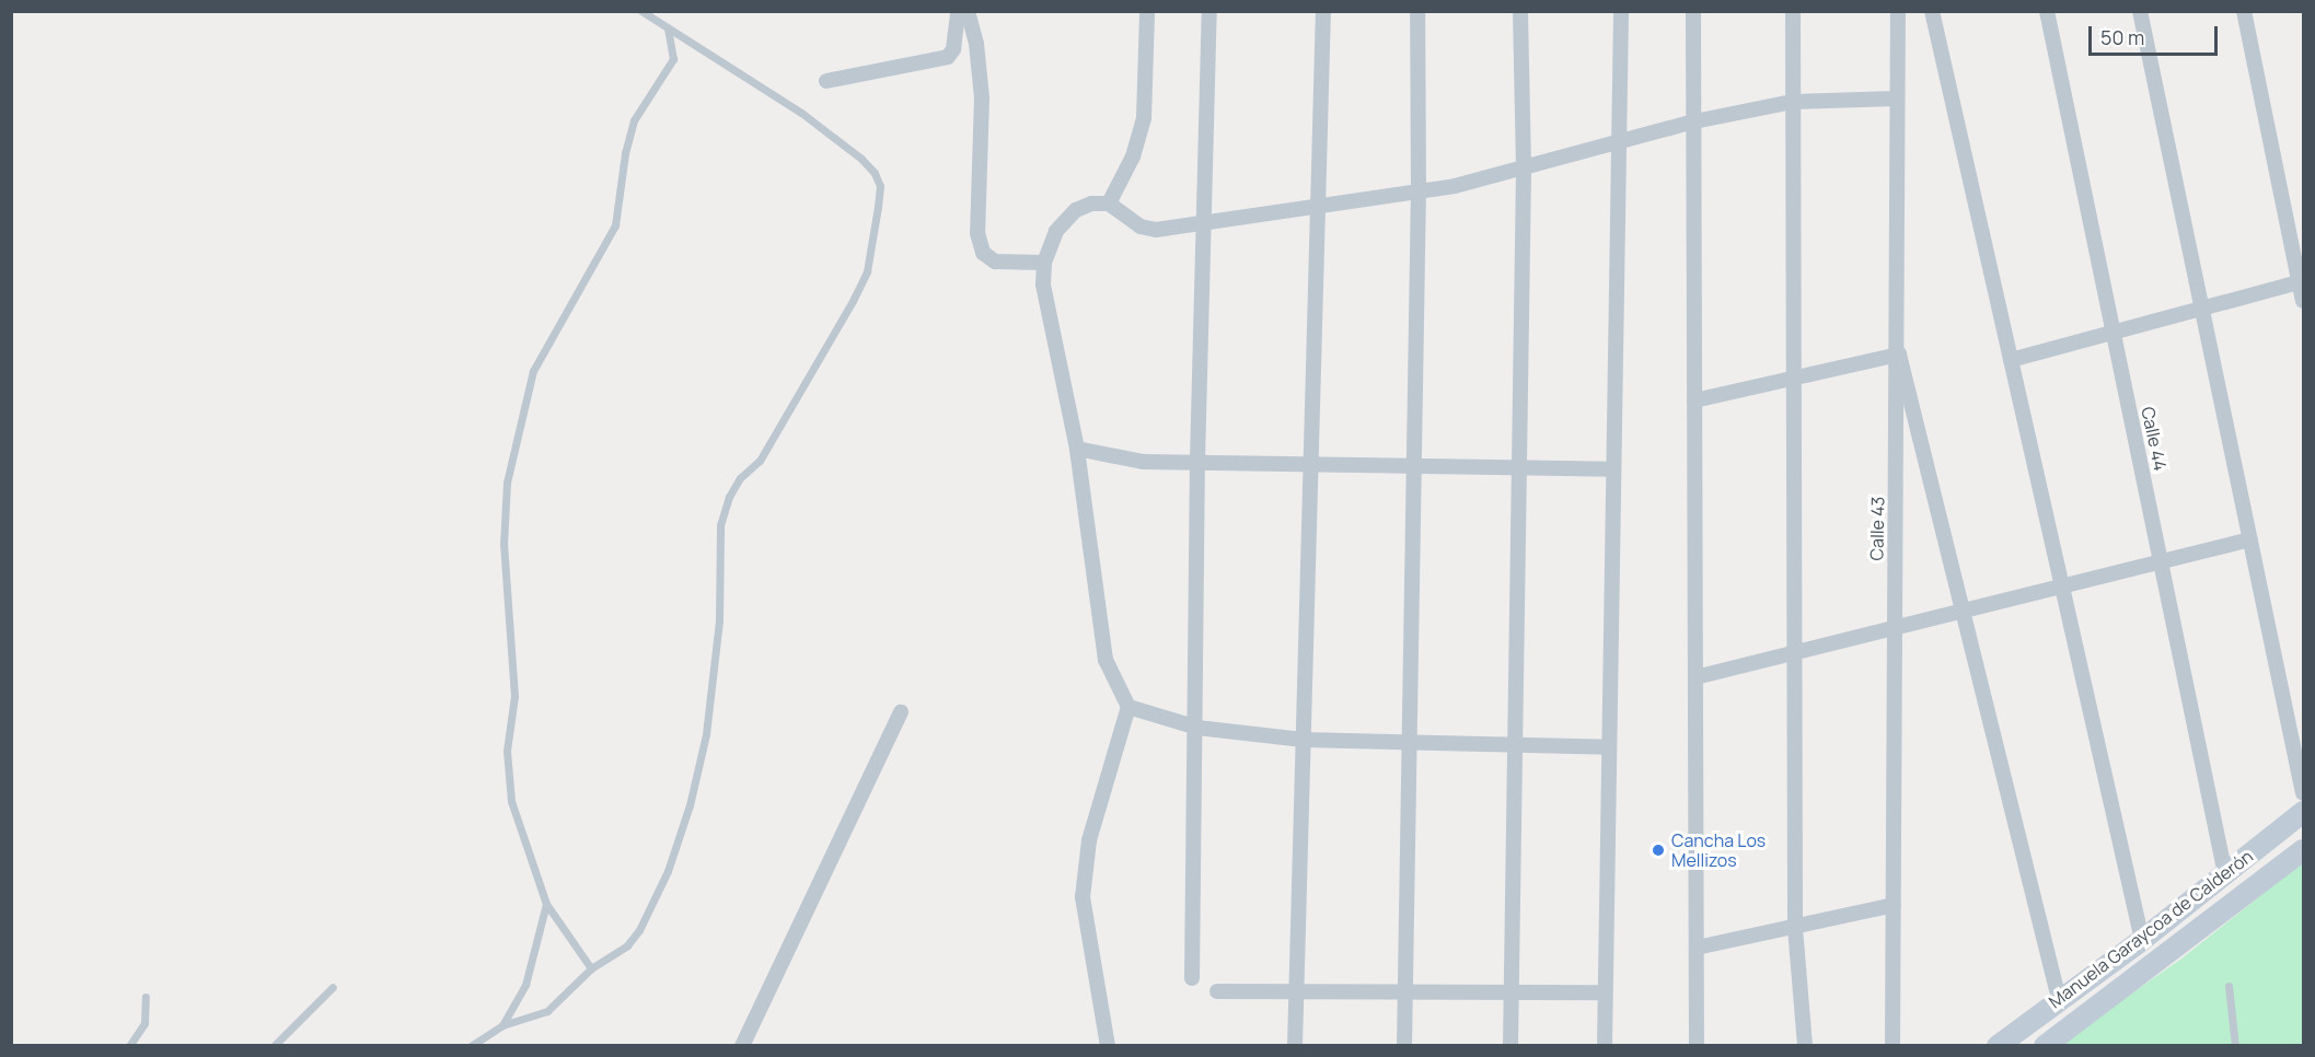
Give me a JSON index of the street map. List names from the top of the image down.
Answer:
{
  "streets": {
    "street": ["Calle 44", "Calle 43", "Manuela Garaycoa de Calderón"]
  },
  "crossings": [
    ["Calle 44", "Manuela Garaycoa de Calderón"]
  ],
  "places": ["Cancha Los Mellizos"],
  "scale_bar": "50 m"
}
